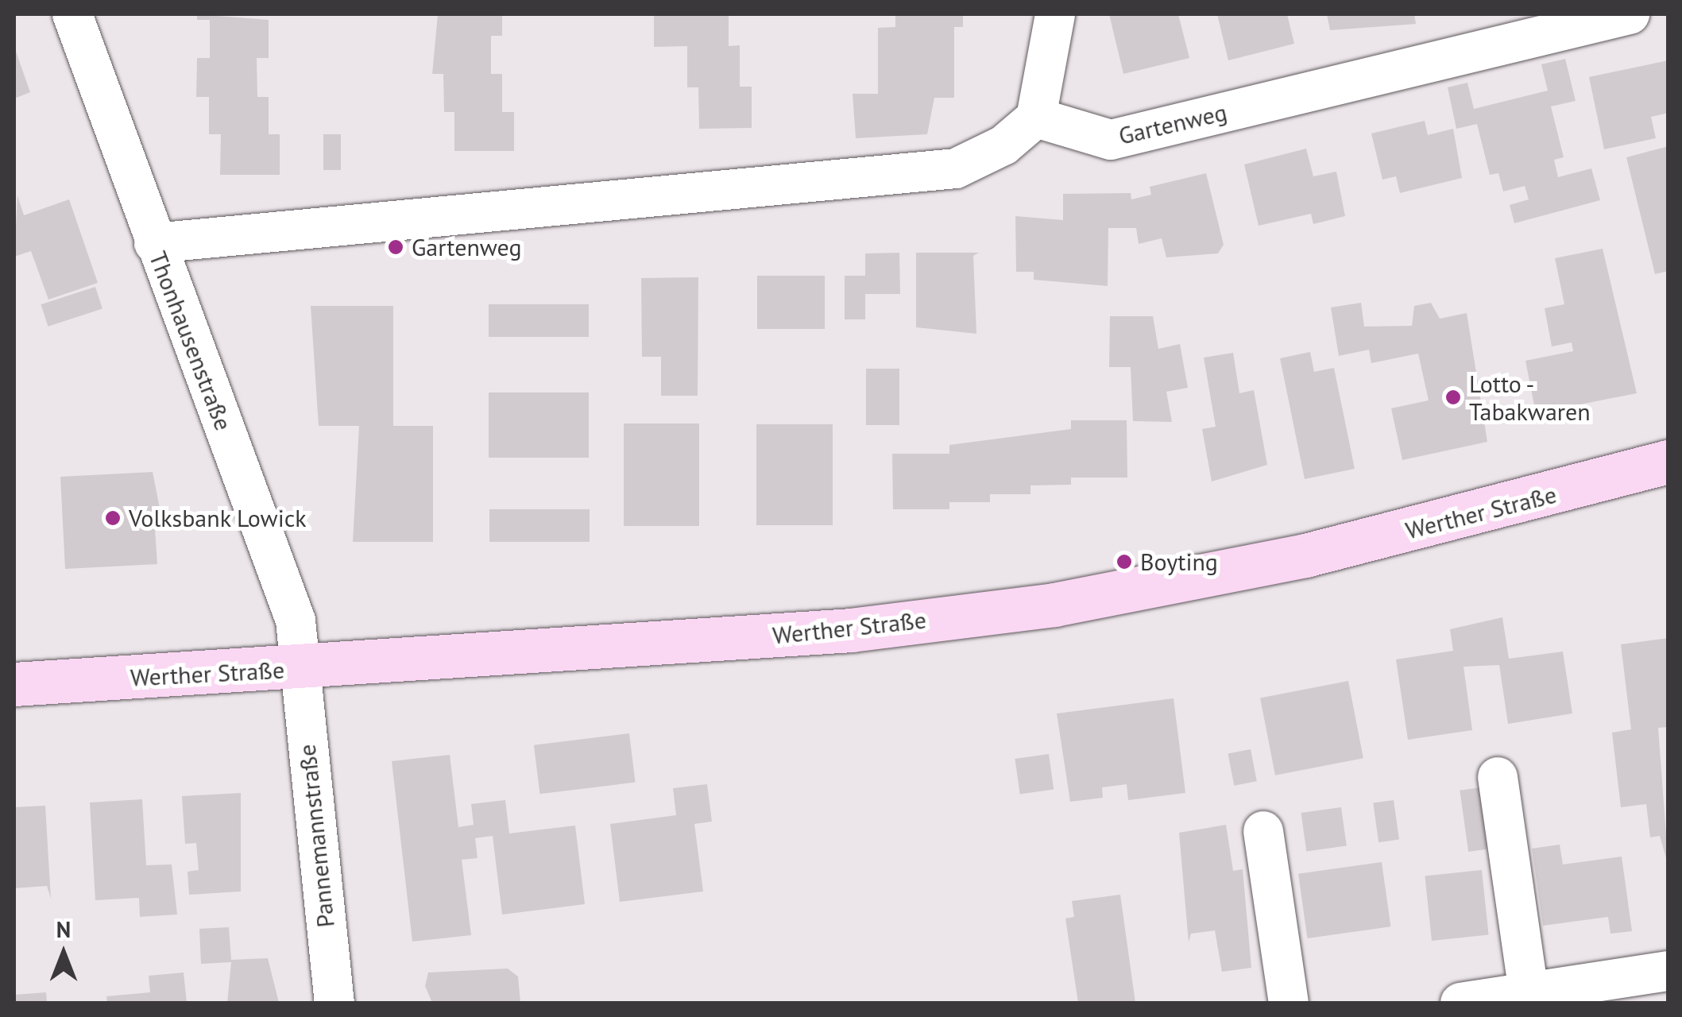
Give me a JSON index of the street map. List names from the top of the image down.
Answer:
{
  "streets": {
    "main road": ["Werther Straße"],
    "street": ["Gartenweg", "Thonhausenstraße", "Pannemannstraße"]
  },
  "crossings": [
    ["Thonhausenstraße", "Werther Straße"],
    ["Thonhausenstraße", "Pannemannstraße"],
    ["Werther Straße", "Pannemannstraße"]
  ],
  "places": [
    "Gartenweg",
    "Lotto - Tabakwaren",
    "Volksbank Lowick",
    "Boyting"
  ],
  "north": "top"
}
